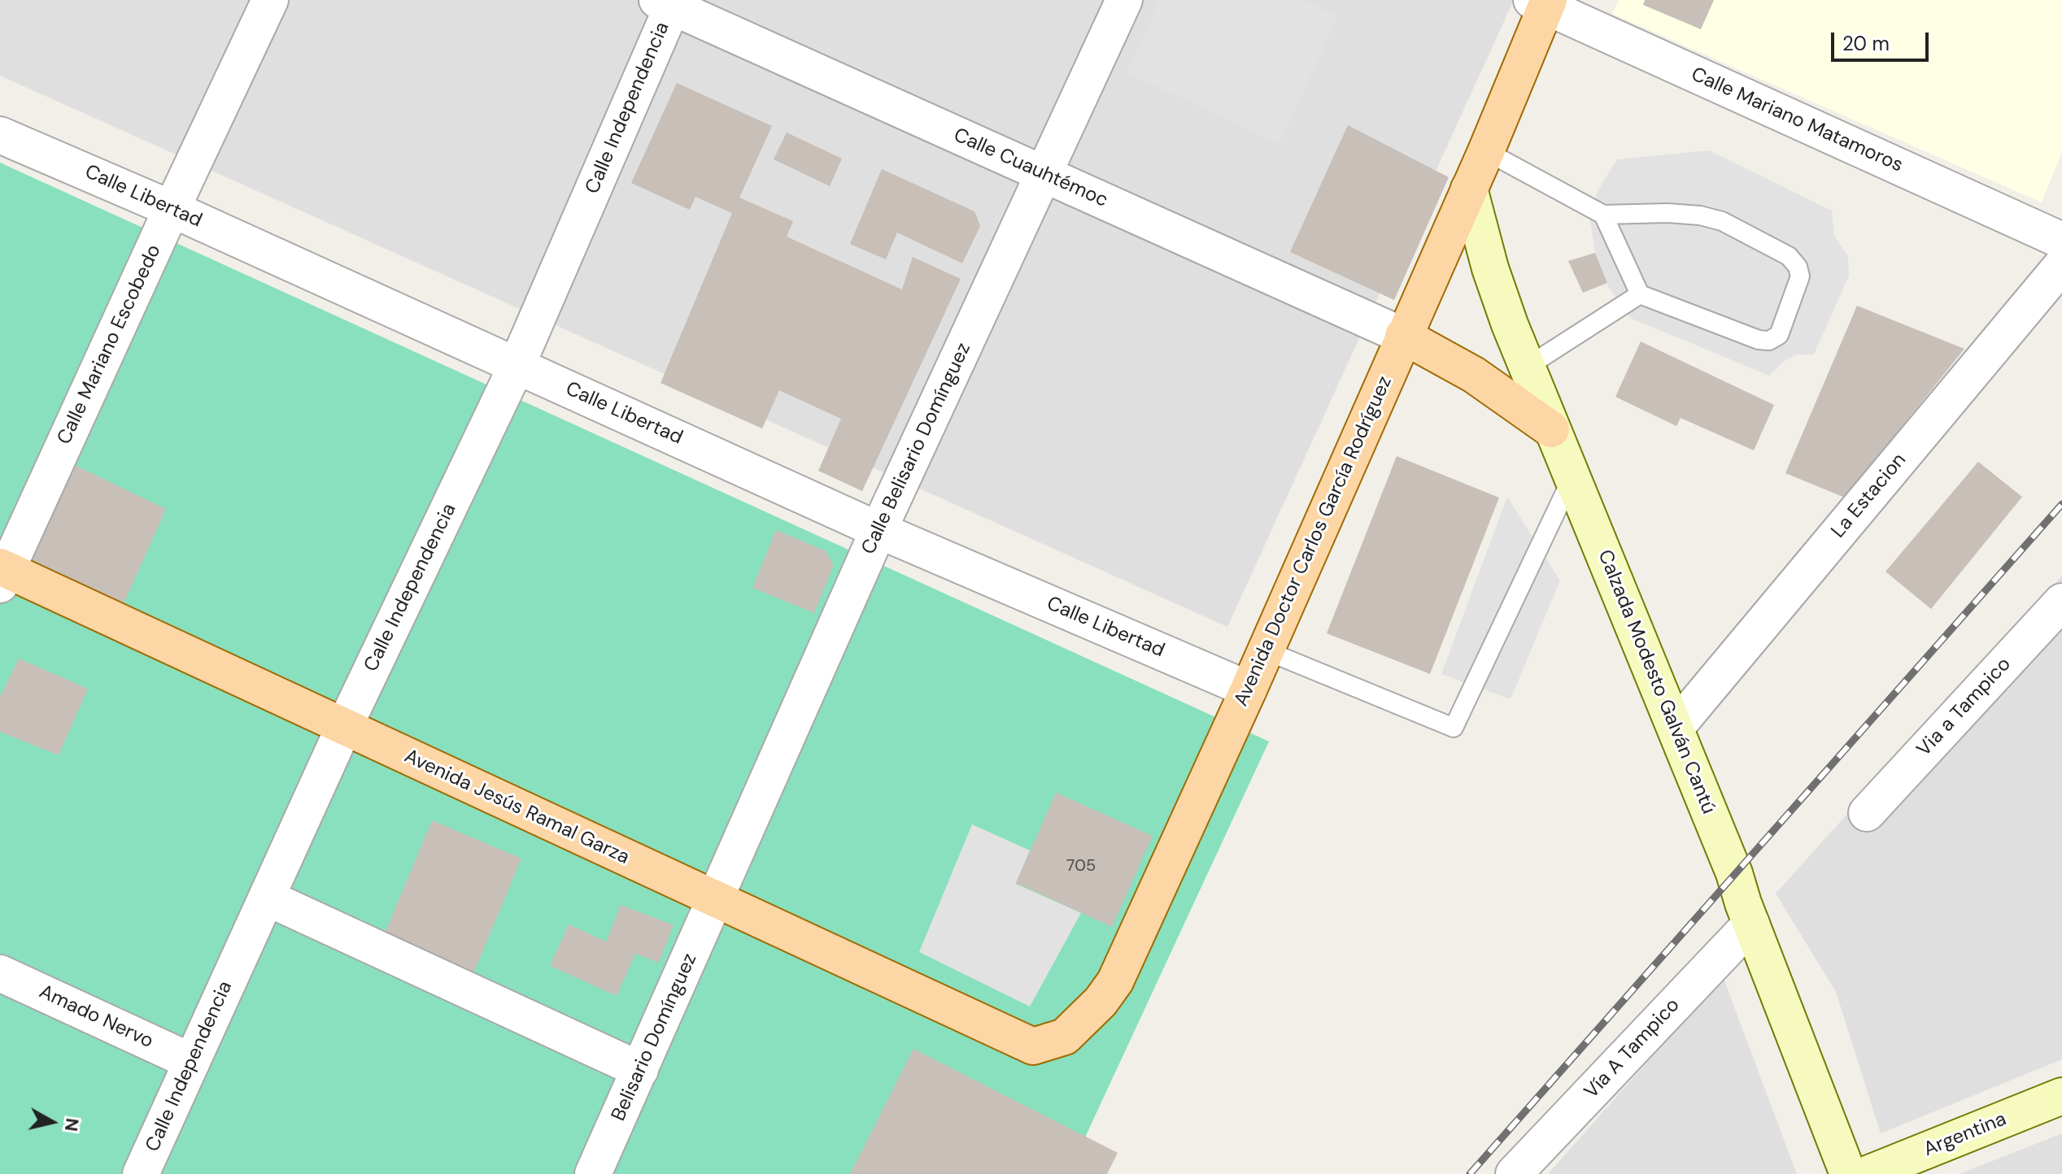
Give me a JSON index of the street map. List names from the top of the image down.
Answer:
{
  "streets": {
    "main road": [
      "Avenida Doctor Carlos García Rodríguez",
      "Calzada Modesto Galván Cantú",
      "Avenida Jesús Ramal Garza",
      "Argentina"
    ],
    "street": [
      "Calle Independencia",
      "Calle Mariano Matamoros",
      "Calle Cuauhtémoc",
      "Calle Libertad",
      "Calle Mariano Escobedo",
      "Calle Belisario Domínguez",
      "La Estacion",
      "Via a Tampico",
      "Amado Nervo",
      "Belisario Domínguez",
      "Vía A Tampico"
    ]
  },
  "crossings": [
    ["Calle Independencia", "Calle Cuauhtémoc"],
    ["Calle Independencia", "Calle Libertad"],
    ["Calle Independencia", "Avenida Jesús Ramal Garza"],
    ["Calle Independencia", "Amado Nervo"],
    ["Calle Mariano Matamoros", "Avenida Doctor Carlos García Rodríguez"],
    ["Calle Cuauhtémoc", "Calle Belisario Domínguez"],
    ["Calle Cuauhtémoc", "Avenida Doctor Carlos García Rodríguez"],
    ["Calle Libertad", "Calle Mariano Escobedo"],
    ["Calle Libertad", "Calle Belisario Domínguez"],
    ["Calle Libertad", "Avenida Doctor Carlos García Rodríguez"],
    ["Calle Mariano Escobedo", "Avenida Jesús Ramal Garza"],
    ["Calle Belisario Domínguez", "Avenida Jesús Ramal Garza"],
    ["Calle Belisario Domínguez", "Belisario Domínguez"],
    ["La Estacion", "Calzada Modesto Galván Cantú"],
    ["Avenida Doctor Carlos García Rodríguez", "Calzada Modesto Galván Cantú"],
    ["Avenida Doctor Carlos García Rodríguez", "Avenida Jesús Ramal Garza"],
    ["Calzada Modesto Galván Cantú", "Vía A Tampico"],
    ["Avenida Jesús Ramal Garza", "Belisario Domínguez"]
  ],
  "house_numbers": ["705"],
  "scale_bar": "20 m",
  "north": "right"
}
